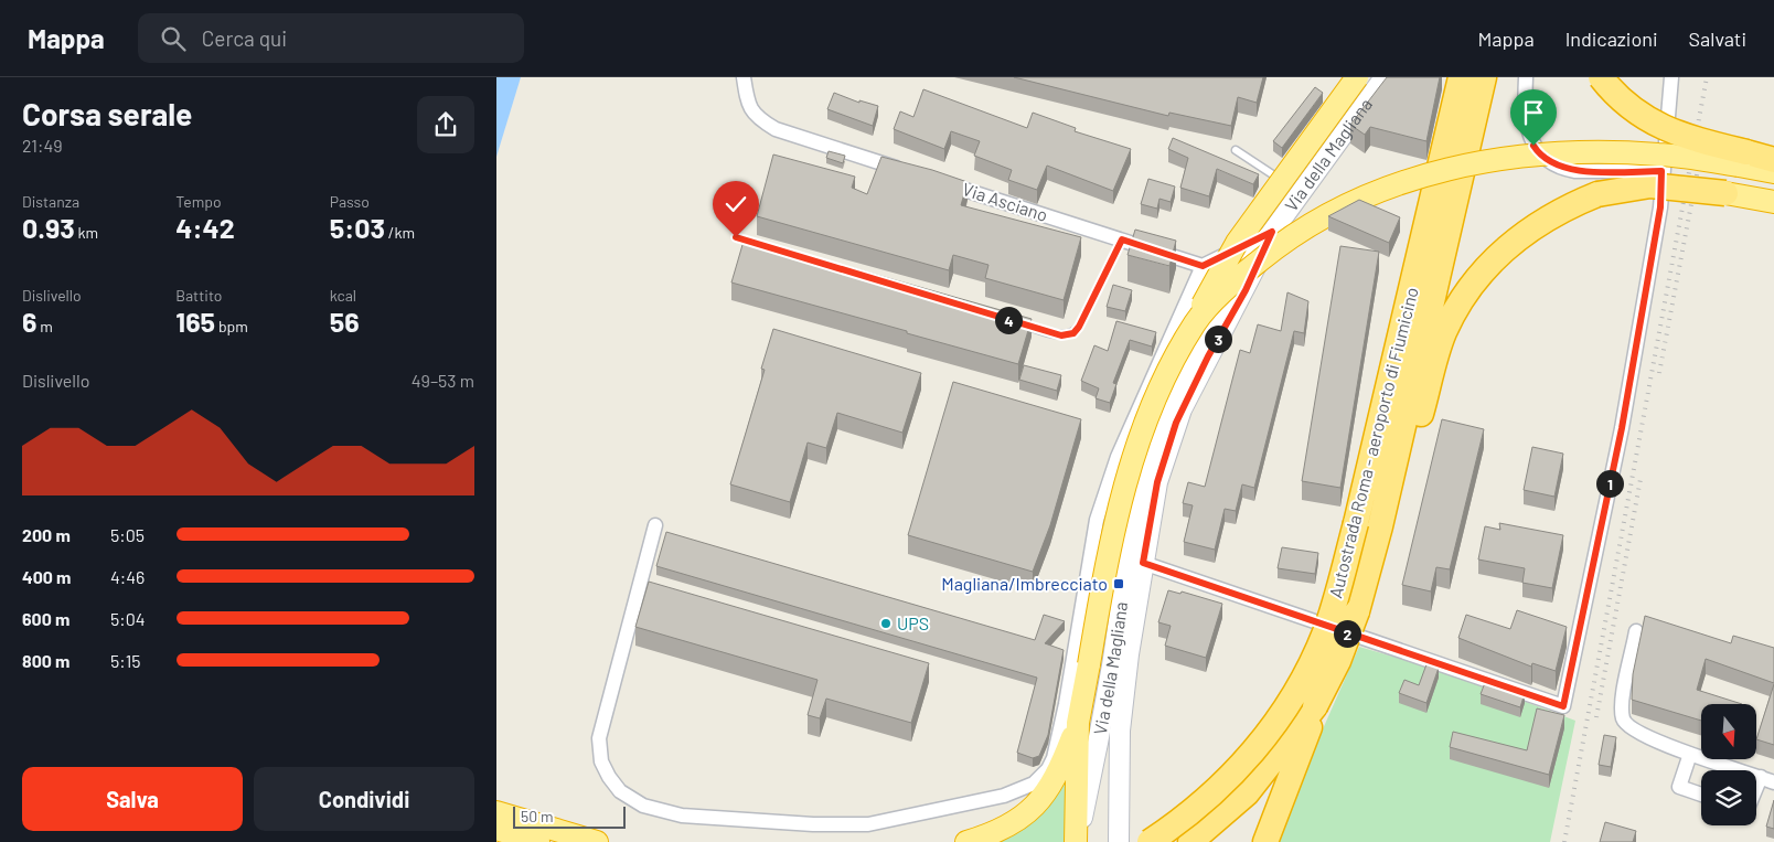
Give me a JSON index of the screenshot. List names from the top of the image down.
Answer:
{
  "streets": {
    "highway": ["Autostrada Roma - aeroporto di Fiumicino"],
    "main road": ["Via della Magliana"],
    "street": ["Via Asciano"]
  },
  "crossings": [
    ["Via della Magliana", "Via Asciano"]
  ],
  "places": {
    "transit": ["Magliana/Imbrecciato"],
    "other": ["UPS"]
  },
  "scale_bar": "50 m",
  "north": "bottom",
  "page": {
    "header": "Mappa",
    "search": "Cerca qui",
    "nav": ["Mappa", "Indicazioni", "Salvati"],
    "heading": ["Corsa serale", "21:49"],
    "stats": [
      ["Distanza", "0.93 km"],
      ["Tempo", "4:42"],
      ["Passo", "5:03 /km"],
      ["Dislivello", "6 m"],
      ["Battito", "165 bpm"],
      ["kcal", "56"]
    ],
    "pins": [
      "4",
      "3",
      "1",
      "2"
    ],
    "chart": ["Dislivello", "49–53 m"],
    "list": [
      {
        "name": "200 m",
        "note": "5:05"
      },
      {
        "name": "400 m",
        "note": "4:46"
      },
      {
        "name": "600 m",
        "note": "5:04"
      },
      {
        "name": "800 m",
        "note": "5:15"
      }
    ],
    "buttons": ["Salva", "Condividi"],
    "scale": "50 m"
  }
}
